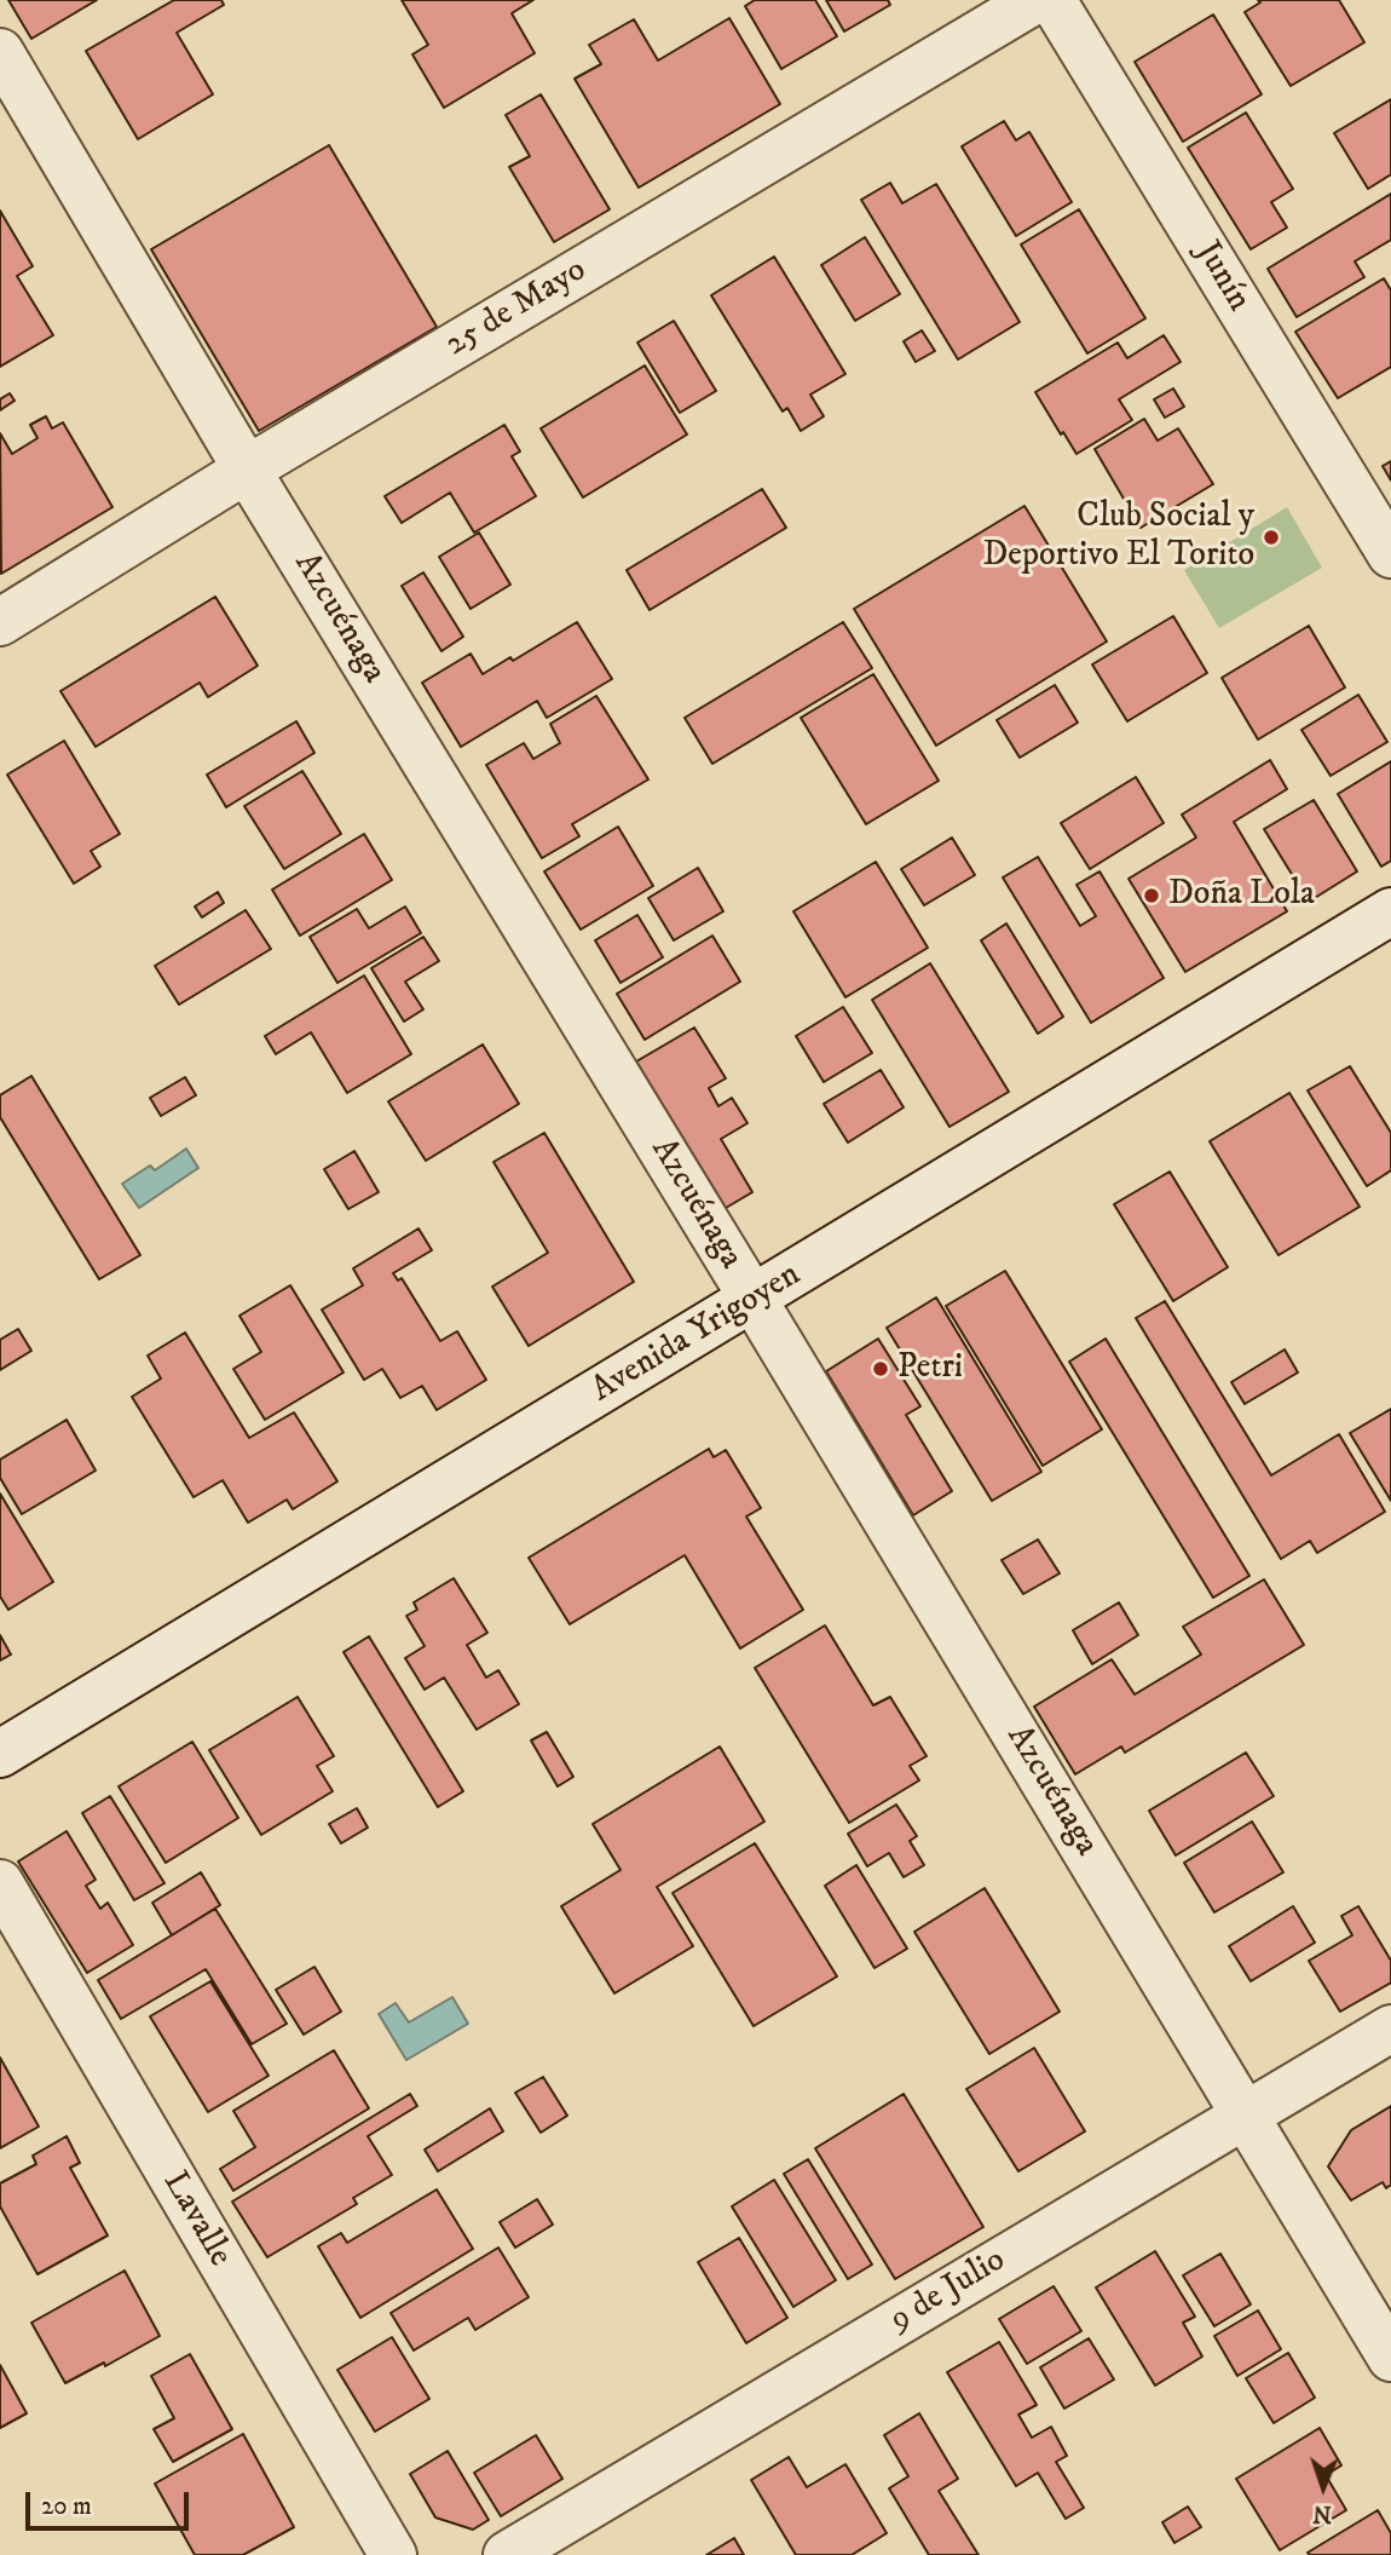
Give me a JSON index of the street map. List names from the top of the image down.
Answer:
{
  "streets": {
    "street": [
      "Junín",
      "25 de Mayo",
      "Azcuénaga",
      "Avenida Yrigoyen",
      "Lavalle",
      "9 de Julio"
    ]
  },
  "crossings": [
    ["25 de Mayo", "Azcuénaga"],
    ["Azcuénaga", "Avenida Yrigoyen"],
    ["Azcuénaga", "9 de Julio"]
  ],
  "places": ["Club Social y Deportivo El Torito", "Doña Lola", "Petri"],
  "scale_bar": "20 m",
  "north": "bottom"
}
